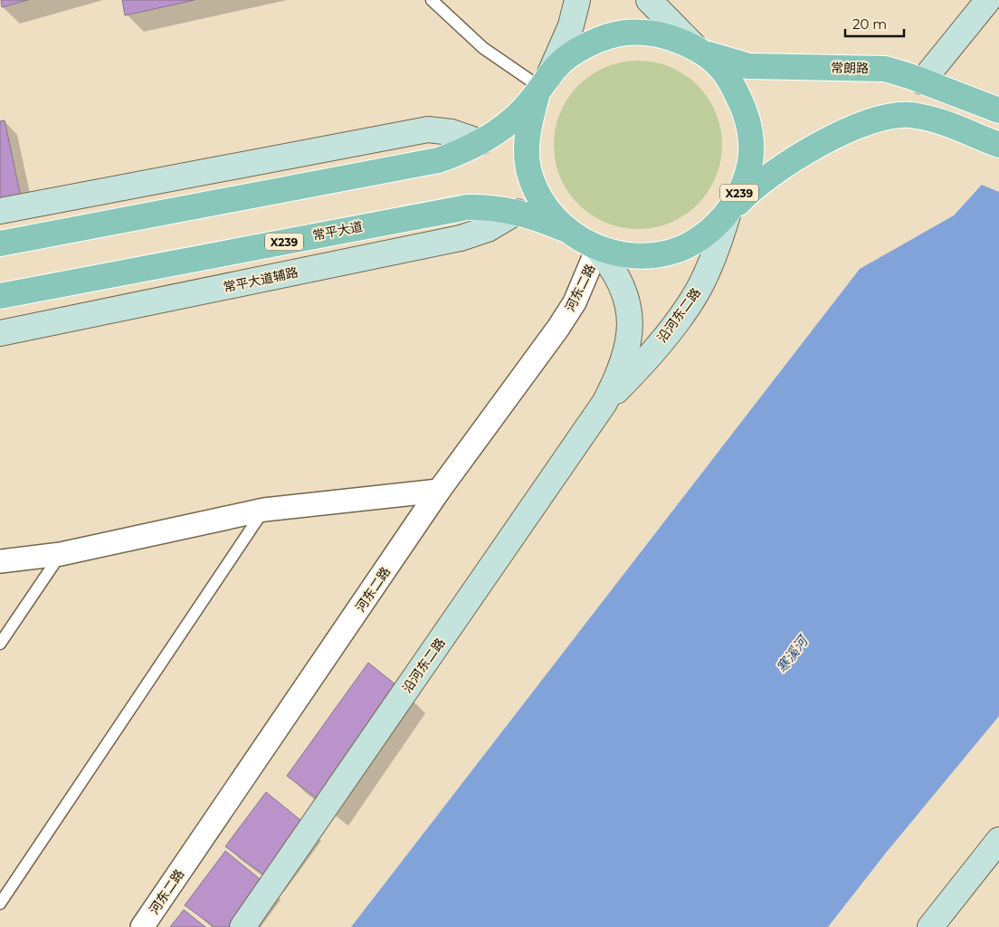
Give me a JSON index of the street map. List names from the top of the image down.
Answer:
{
  "streets": {
    "main road": [
      "常朗路",
      "X239",
      "常平大道",
      "常平大道辅路",
      "沿河东二路"
    ],
    "street": ["河东二路"]
  },
  "crossings": [
    ["常朗路", "X239"],
    ["X239", "常平大道"],
    ["X239", "河东二路"],
    ["X239", "沿河东二路"],
    ["常平大道", "常平大道辅路"],
    ["河东二路", "沿河东二路"]
  ],
  "water": ["寒溪河"],
  "scale_bar": "20 m"
}
